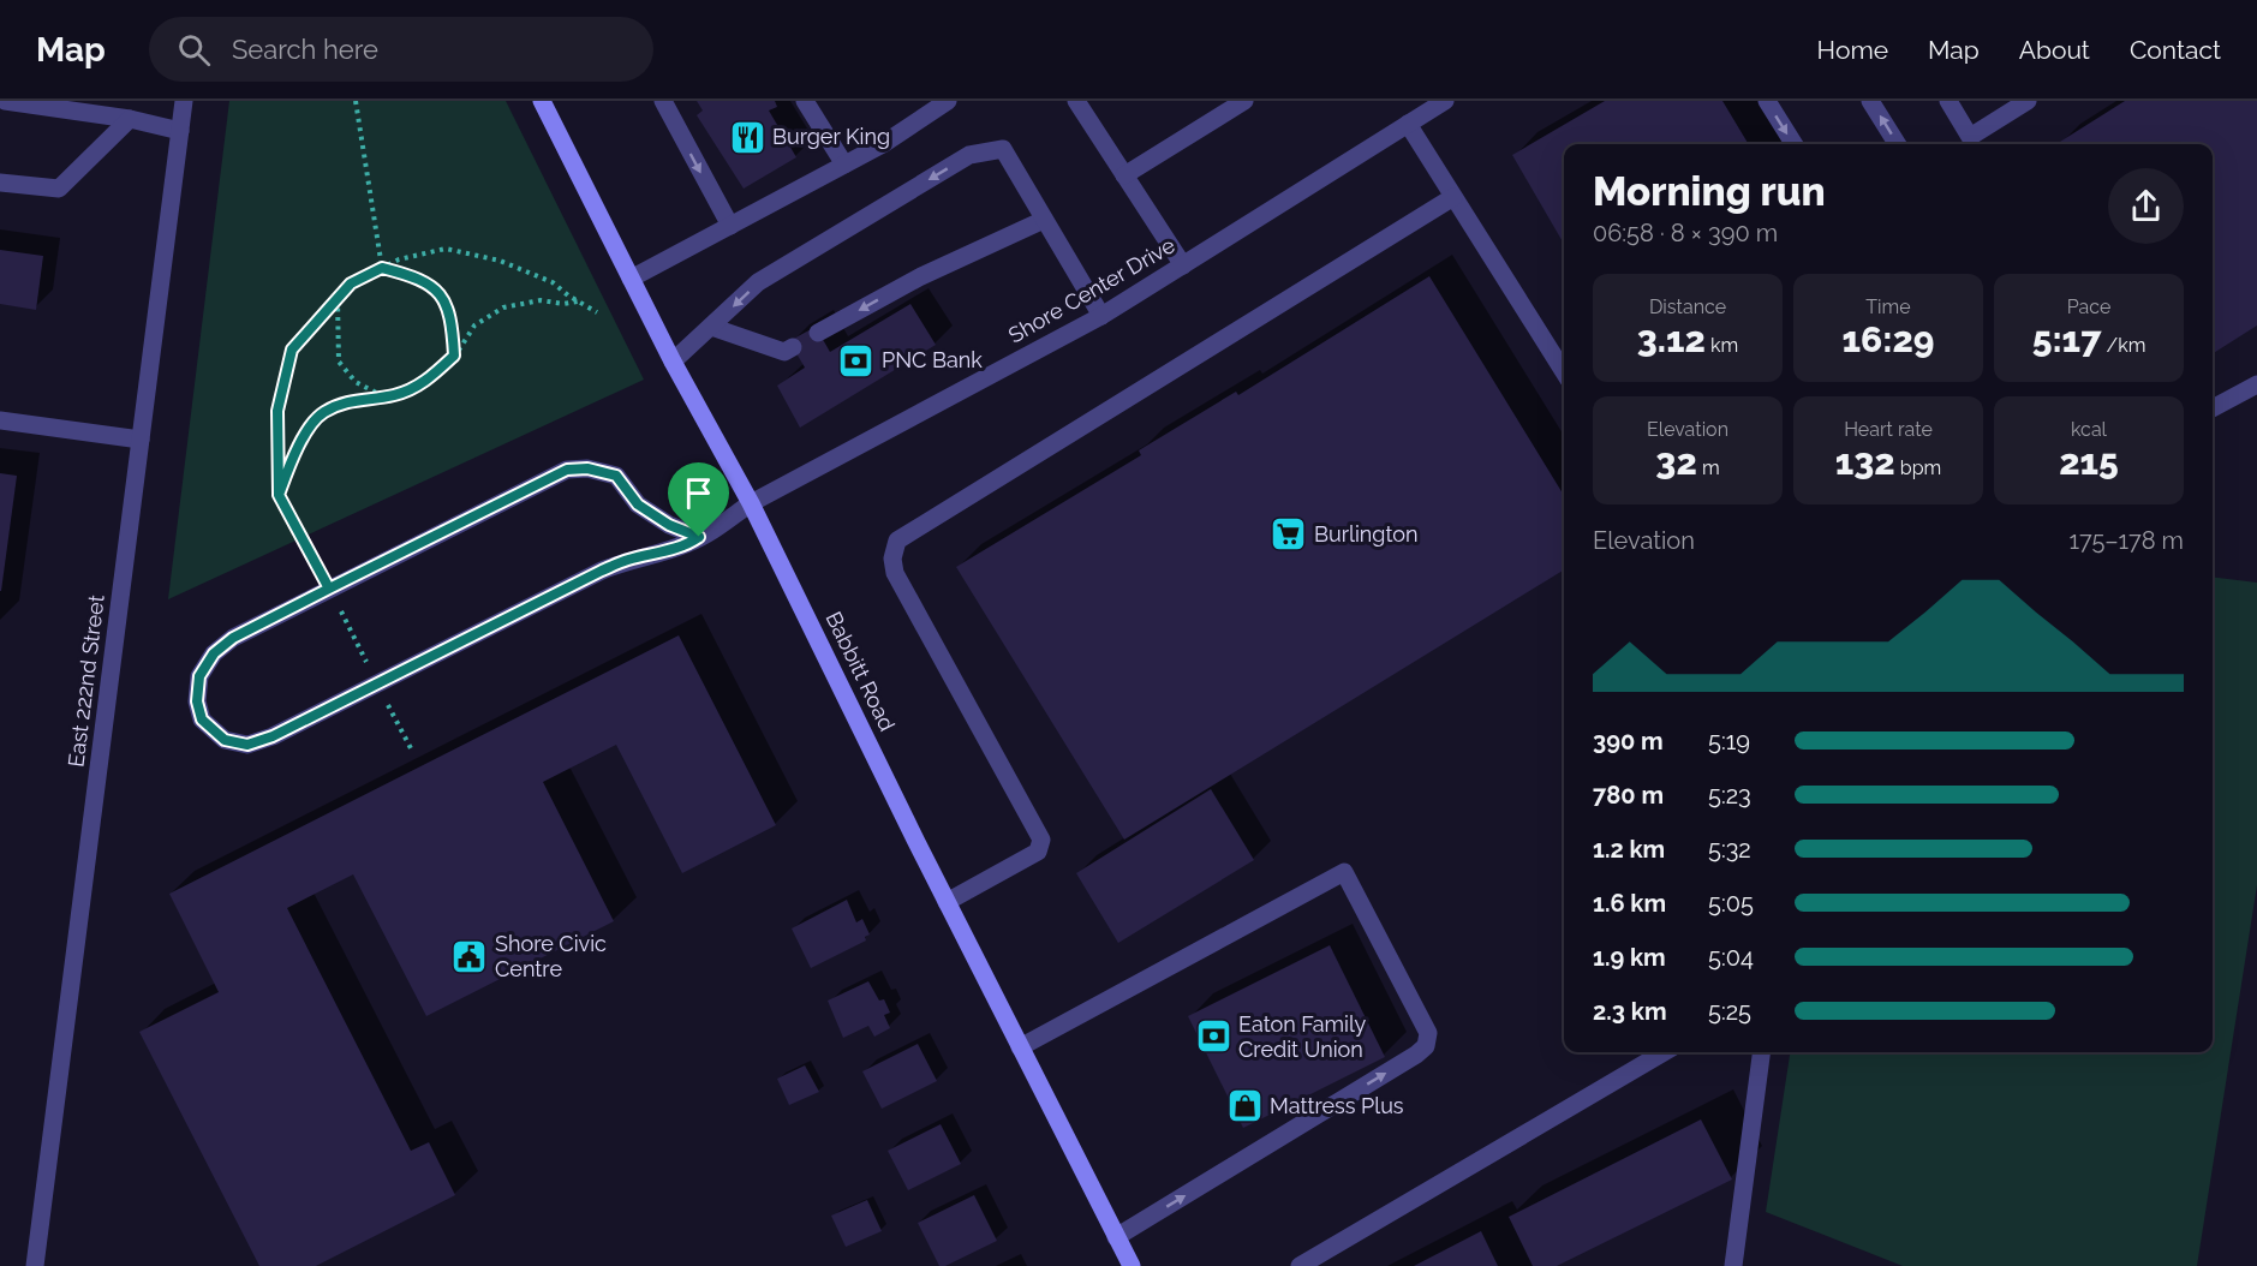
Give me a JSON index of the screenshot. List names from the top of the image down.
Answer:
{
  "streets": {
    "main road": ["Babbitt Road"],
    "street": ["Shore Center Drive", "East 222nd Street"]
  },
  "crossings": [
    ["Shore Center Drive", "Babbitt Road"]
  ],
  "places": {
    "restaurant": ["Burger King"],
    "bank": ["PNC Bank", "Eaton Family Credit Union"],
    "supermarket": ["Burlington"],
    "public building": ["Shore Civic Centre"],
    "shop": ["Mattress Plus"]
  },
  "page": {
    "header": "Map",
    "search": "Search here",
    "nav": [
      "Home",
      "Map",
      "About",
      "Contact"
    ],
    "heading": ["Morning run", "06:58 · 8 × 390 m"],
    "stats": [
      ["Distance", "3.12 km"],
      ["Time", "16:29"],
      ["Pace", "5:17 /km"],
      ["Elevation", "32 m"],
      ["Heart rate", "132 bpm"],
      ["kcal", "215"]
    ],
    "chart": ["Elevation", "175–178 m"],
    "list": [
      {
        "name": "390 m",
        "note": "5:19"
      },
      {
        "name": "780 m",
        "note": "5:23"
      },
      {
        "name": "1.2 km",
        "note": "5:32"
      },
      {
        "name": "1.6 km",
        "note": "5:05"
      },
      {
        "name": "1.9 km",
        "note": "5:04"
      },
      {
        "name": "2.3 km",
        "note": "5:25"
      }
    ]
  }
}
